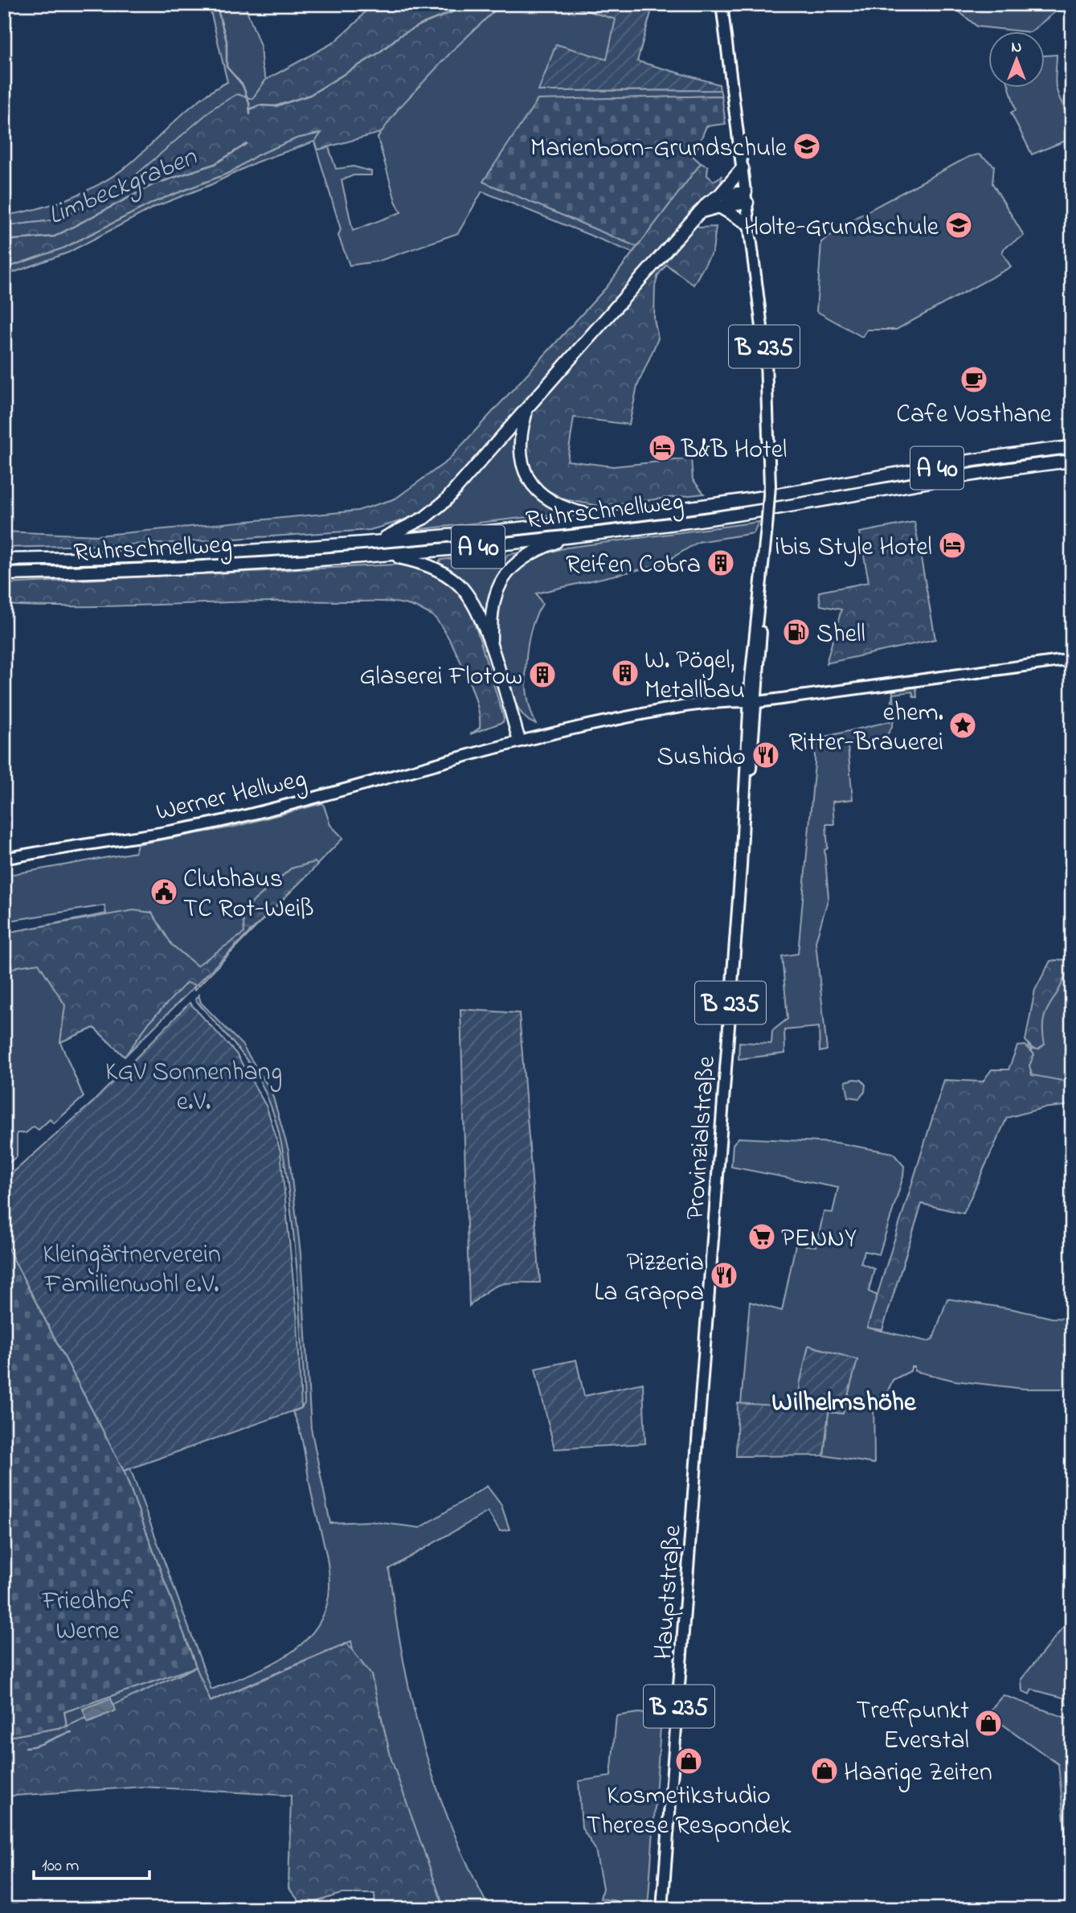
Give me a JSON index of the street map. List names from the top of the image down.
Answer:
{
  "streets": {
    "highway": ["A 40", "Ruhrschnellweg"],
    "main road": [
      "B 235",
      "Werner Hellweg",
      "Provinzialstraße",
      "Hauptstraße"
    ]
  },
  "crossings": [
    ["Werner Hellweg", "Provinzialstraße"],
    ["Provinzialstraße", "Hauptstraße"]
  ],
  "districts": ["Wilhelmshöhe"],
  "water": ["Limbeckgraben"],
  "parks": ["KGV Sonnenhang e.V.", "Kleingärtnerverein Familienwohl e.V.", "Friedhof Werne"],
  "places": {
    "school or university": ["Marienborn-Grundschule", "Holte-Grundschule"],
    "cafe": ["Cafe Vosthane"],
    "hotel": ["B&B Hotel", "ibis Style Hotel"],
    "building": ["Reifen Cobra", "W. Pögel, Metallbau", "Glaserei Flotow"],
    "fuel station": ["Shell"],
    "place": ["ehem. Ritter-Brauerei"],
    "restaurant": ["Sushido", "Pizzeria La Grappa"],
    "public building": ["Clubhaus TC Rot-Weiß"],
    "supermarket": ["PENNY"],
    "shop": ["Treffpunkt Everstal", "Kosmetikstudio Therese Respondek", "Haarige Zeiten"]
  },
  "scale_bar": "100 m",
  "north": "top"
}
